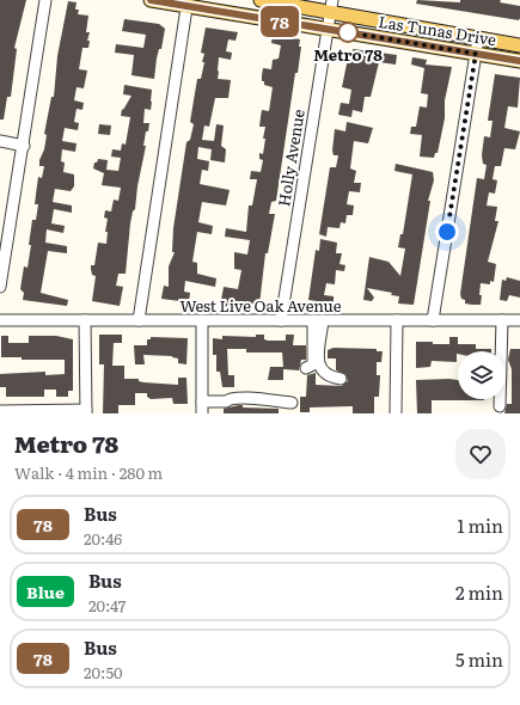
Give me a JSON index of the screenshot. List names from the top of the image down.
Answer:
{
  "streets": {
    "main road": ["Las Tunas Drive"],
    "street": ["Holly Avenue", "West Live Oak Avenue"]
  },
  "crossings": [
    ["Las Tunas Drive", "Holly Avenue"],
    ["Holly Avenue", "West Live Oak Avenue"]
  ],
  "places": ["Metro 78"],
  "lines": ["bus line 78"],
  "page": {
    "on_map": "78",
    "heading": ["Metro 78", "Walk · 4 min · 280 m"],
    "list": [
      {
        "mark": "78",
        "name": "Bus",
        "note": "20:46",
        "value": "1 min"
      },
      {
        "mark": "Blue",
        "name": "Bus",
        "note": "20:47",
        "value": "2 min"
      },
      {
        "mark": "78",
        "name": "Bus",
        "note": "20:50",
        "value": "5 min"
      }
    ]
  }
}
